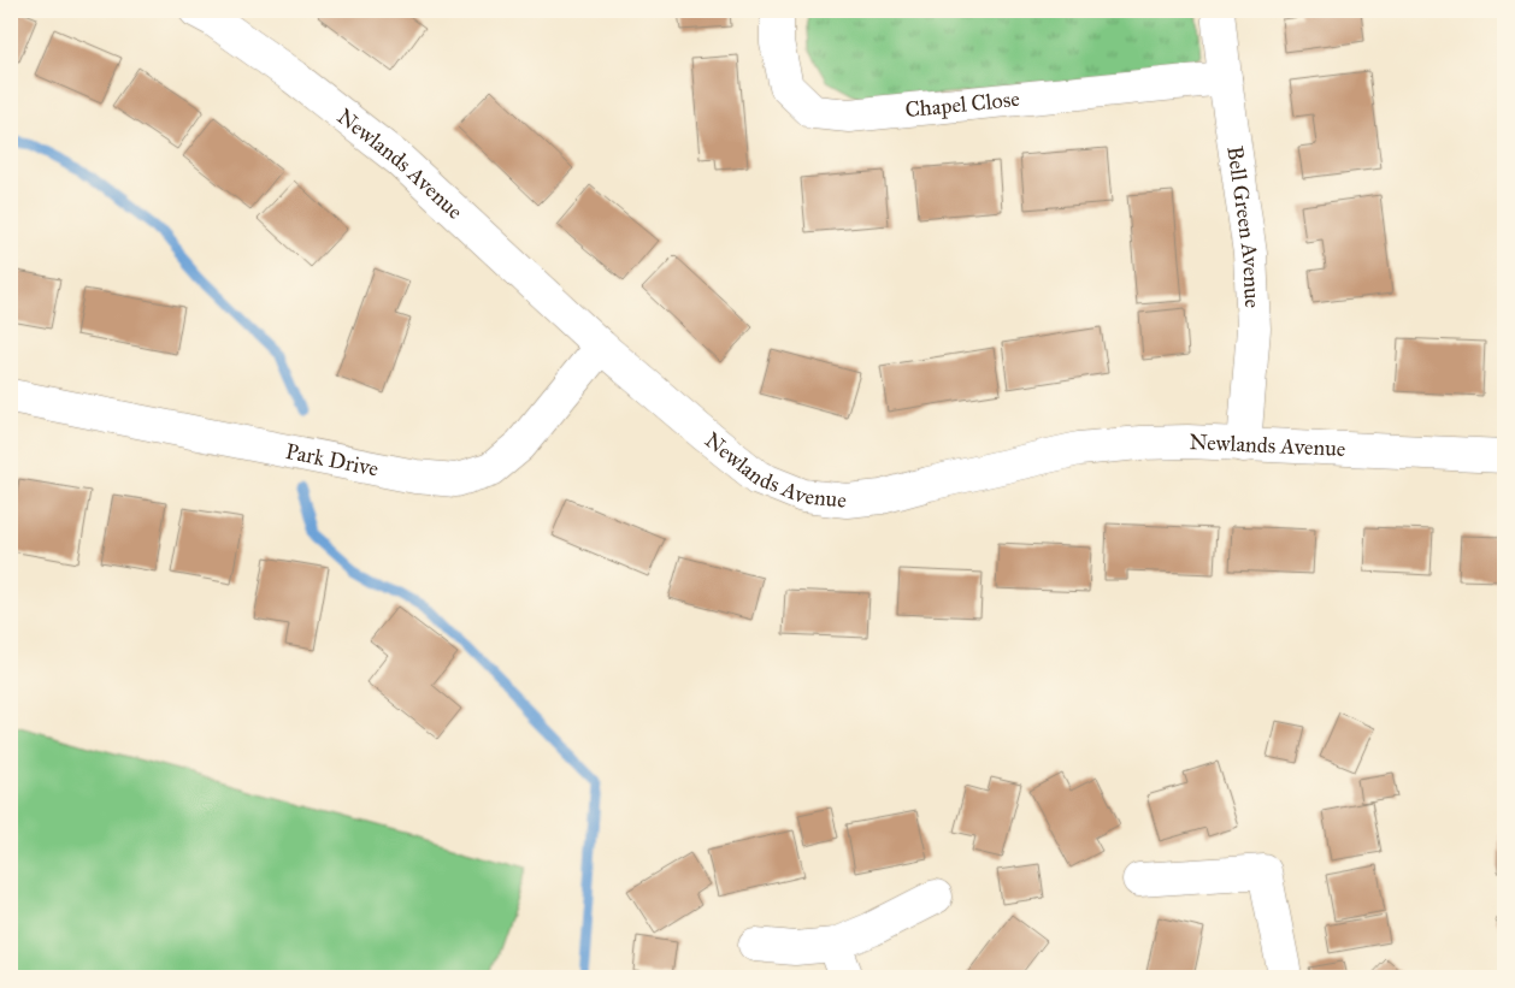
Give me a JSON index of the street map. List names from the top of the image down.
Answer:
{
  "streets": {
    "street": [
      "Chapel Close",
      "Newlands Avenue",
      "Bell Green Avenue",
      "Park Drive"
    ]
  },
  "crossings": [
    ["Chapel Close", "Bell Green Avenue"],
    ["Newlands Avenue", "Bell Green Avenue"],
    ["Newlands Avenue", "Park Drive"]
  ]
}
